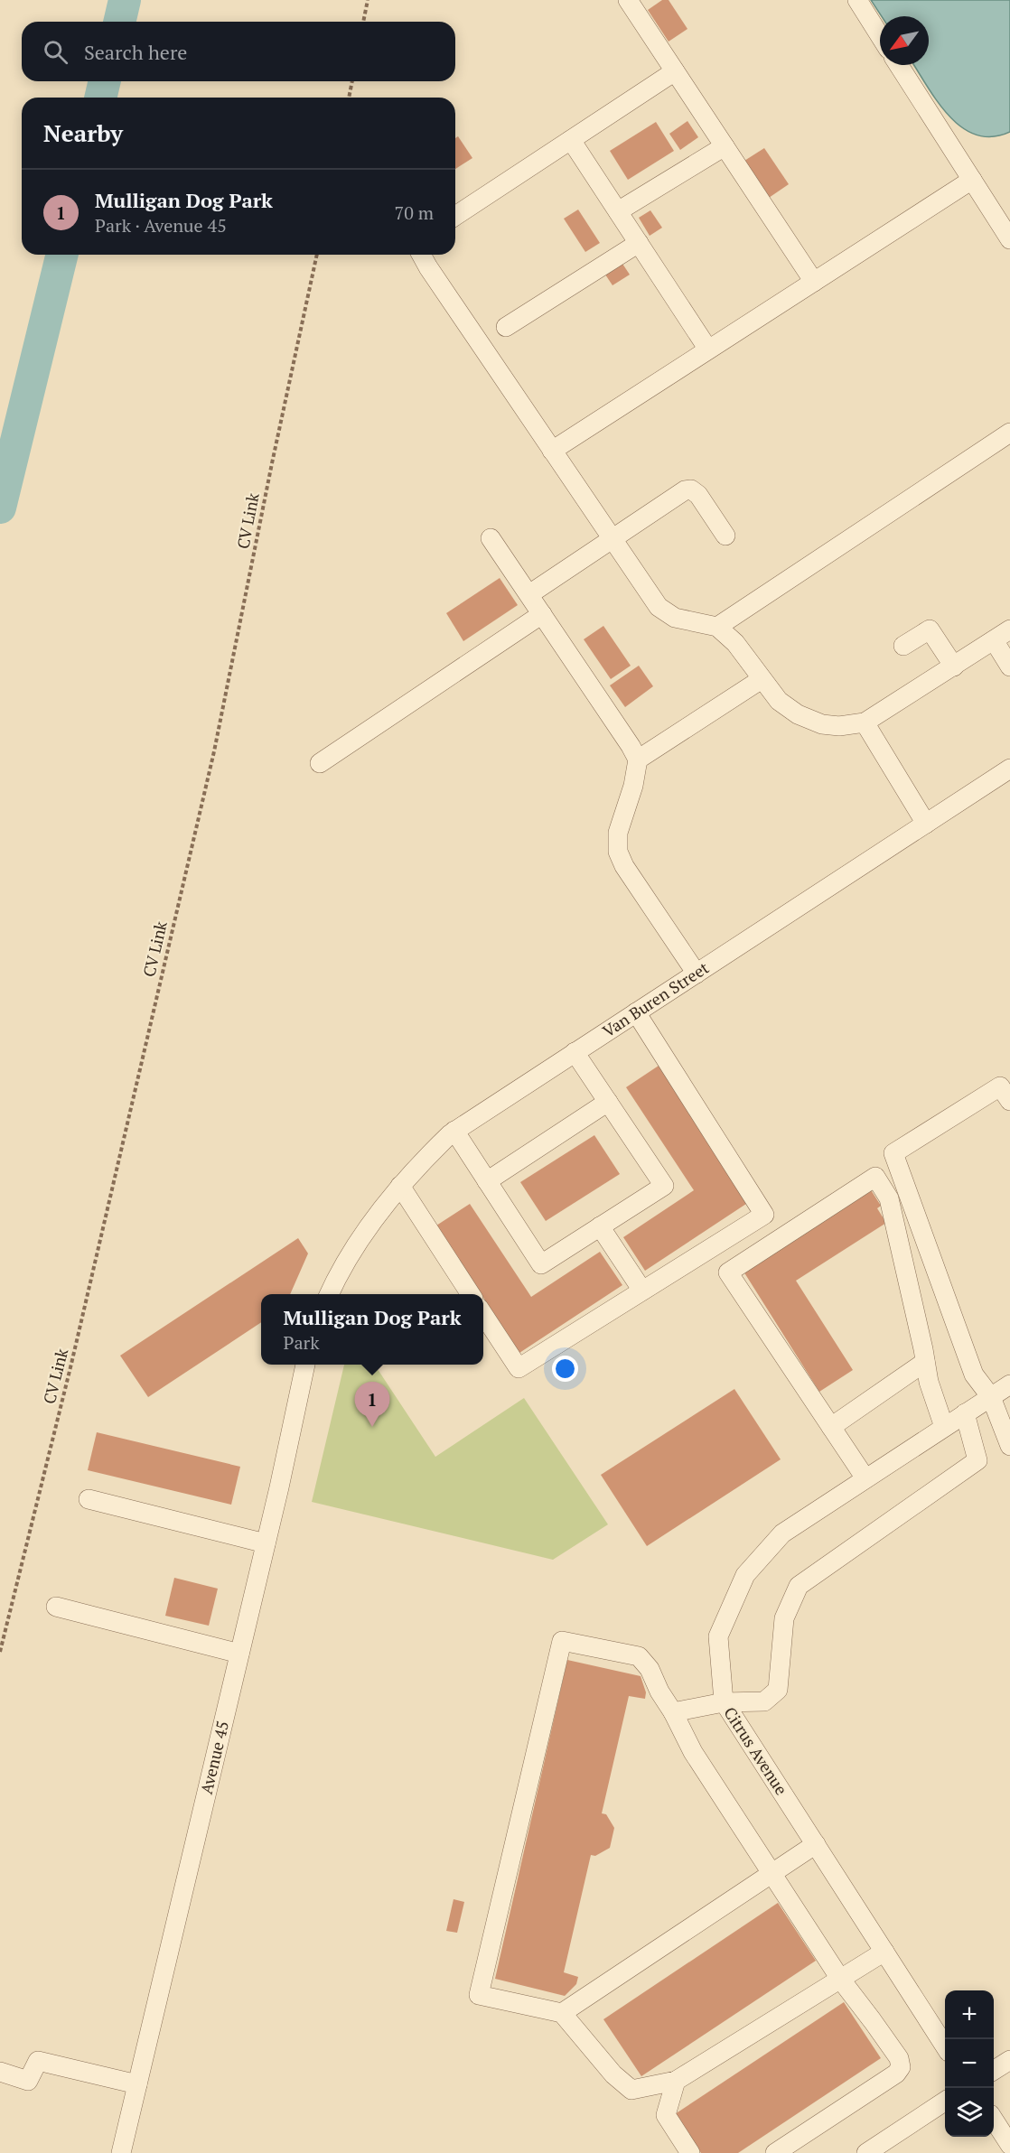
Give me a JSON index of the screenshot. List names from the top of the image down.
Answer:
{
  "streets": {
    "street": ["Van Buren Street", "Citrus Avenue", "Avenue 45"],
    "path": ["CV Link"]
  },
  "north": "bottom left",
  "page": {
    "search": "Search here",
    "heading": "Nearby",
    "list": [
      {
        "mark": "1",
        "name": "Mulligan Dog Park",
        "note": "Park · Avenue 45",
        "value": "70 m"
      }
    ],
    "popup": ["Mulligan Dog Park", "Park"],
    "pins": "1",
    "map_buttons": ["+", "−"]
  }
}
